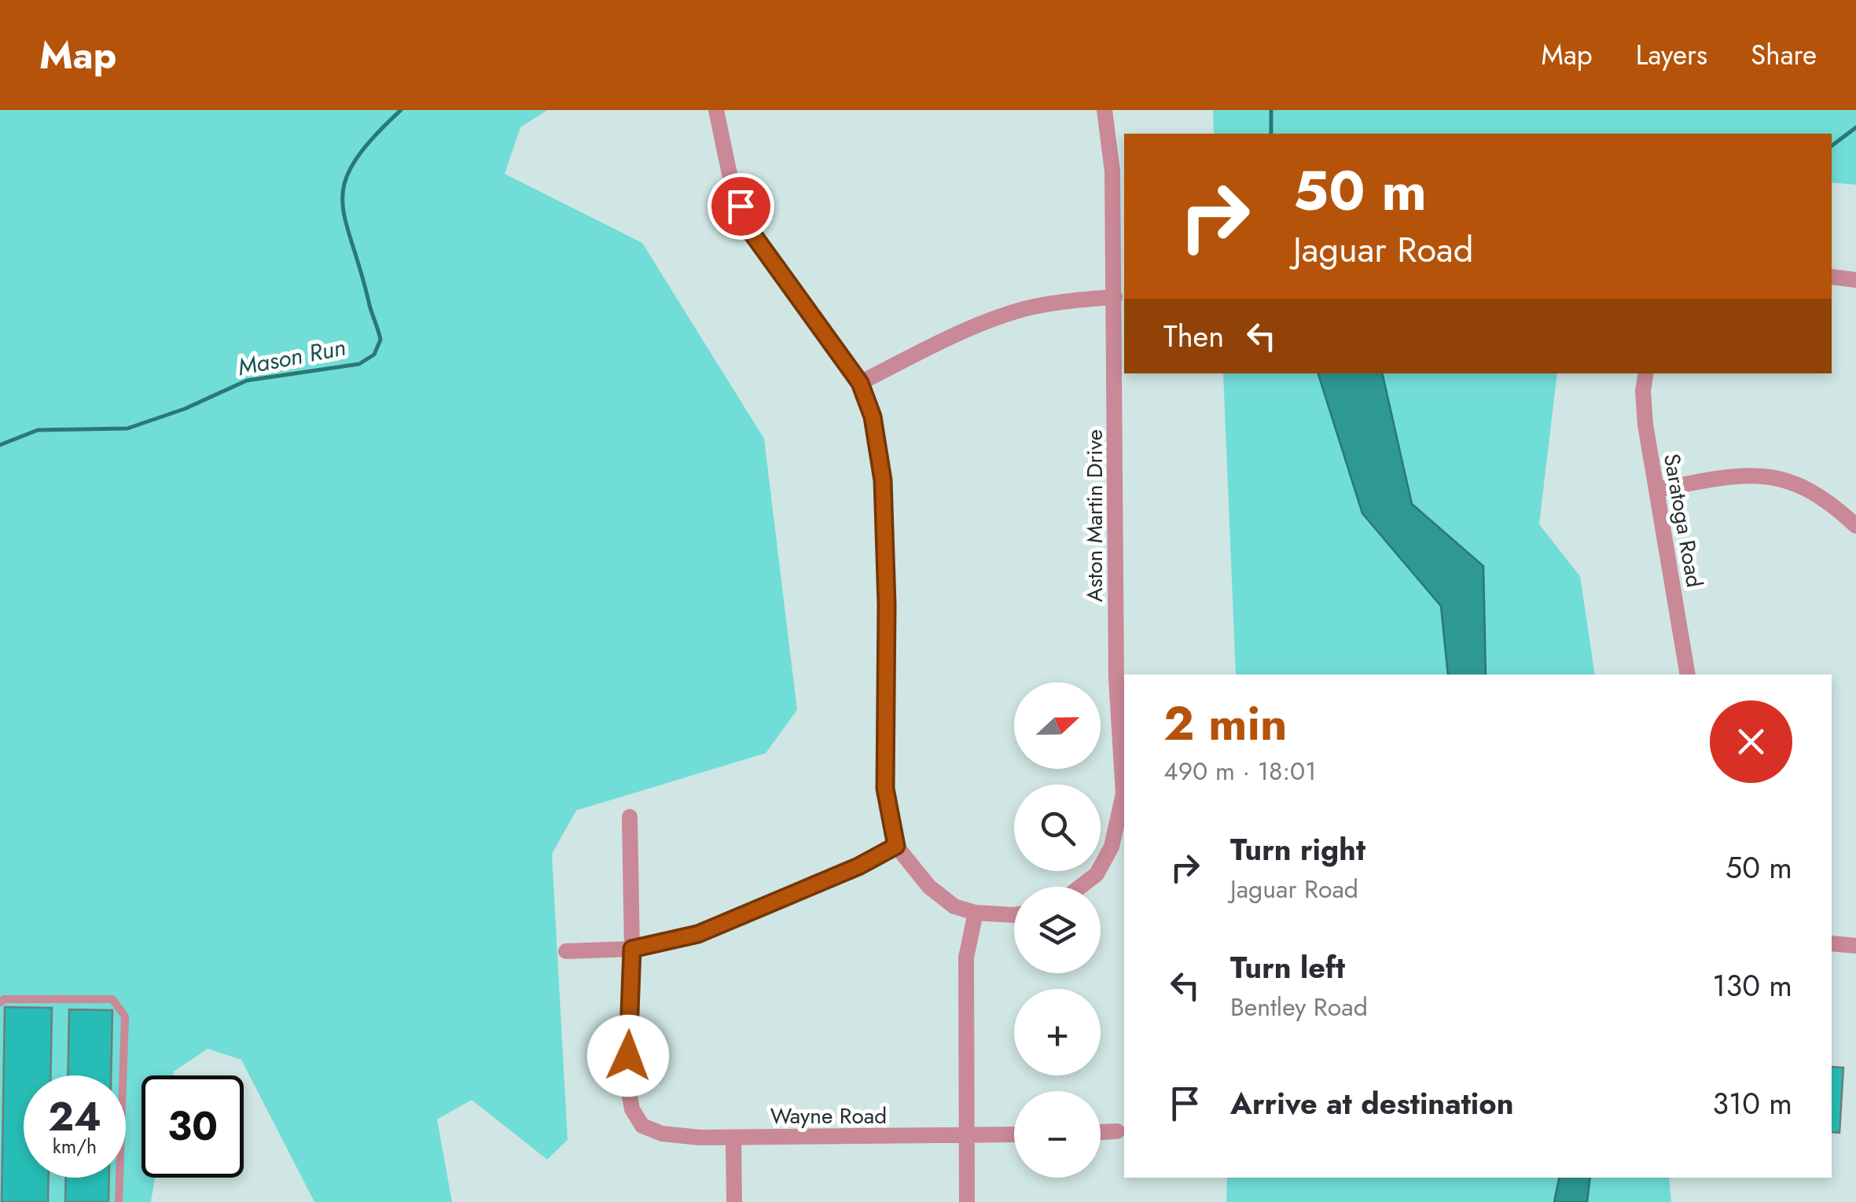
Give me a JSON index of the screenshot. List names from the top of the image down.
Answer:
{
  "streets": {
    "street": ["Aston Martin Drive", "Saratoga Road", "Wayne Road"]
  },
  "water": ["Mason Run"],
  "north": "right",
  "page": {
    "header": "Map",
    "nav": ["Map", "Layers", "Share"],
    "turn": ["50 m", "Jaguar Road"],
    "then": "Then",
    "heading": ["2 min", "490 m · 18:01"],
    "map_buttons": ["+", "−"],
    "list": [
      {
        "name": "Turn right",
        "note": "Jaguar Road",
        "value": "50 m"
      },
      {
        "name": "Turn left",
        "note": "Bentley Road",
        "value": "130 m"
      },
      {
        "name": "Arrive at destination",
        "value": "310 m"
      }
    ],
    "speed": "24 km/h",
    "limit": "30"
  }
}
